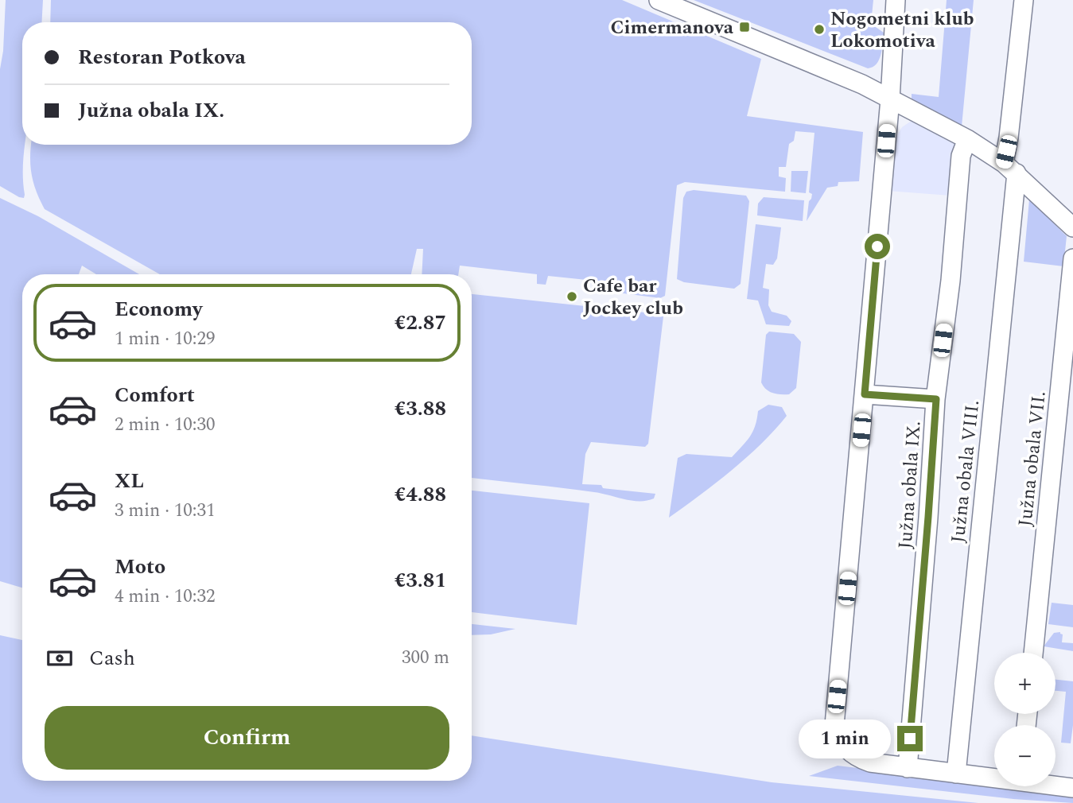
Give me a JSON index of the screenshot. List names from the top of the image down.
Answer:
{
  "streets": {
    "street": ["Južna obala VII.", "Južna obala VIII.", "Južna obala IX."]
  },
  "places": {
    "transit": ["Cimermanova"],
    "other": ["Nogometni klub Lokomotiva", "Cafe bar Jockey club"]
  },
  "page": {
    "banner": ["Restoran Potkova", "Južna obala IX."],
    "list": [
      {
        "name": "Economy",
        "note": "1 min · 10:29",
        "value": "€2.87"
      },
      {
        "name": "Comfort",
        "note": "2 min · 10:30",
        "value": "€3.88"
      },
      {
        "name": "XL",
        "note": "3 min · 10:31",
        "value": "€4.88"
      },
      {
        "name": "Moto",
        "note": "4 min · 10:32",
        "value": "€3.81"
      }
    ],
    "pay": ["Cash", "300 m"],
    "map_buttons": ["+", "−"],
    "buttons": "Confirm",
    "bubble": "1 min"
  }
}
